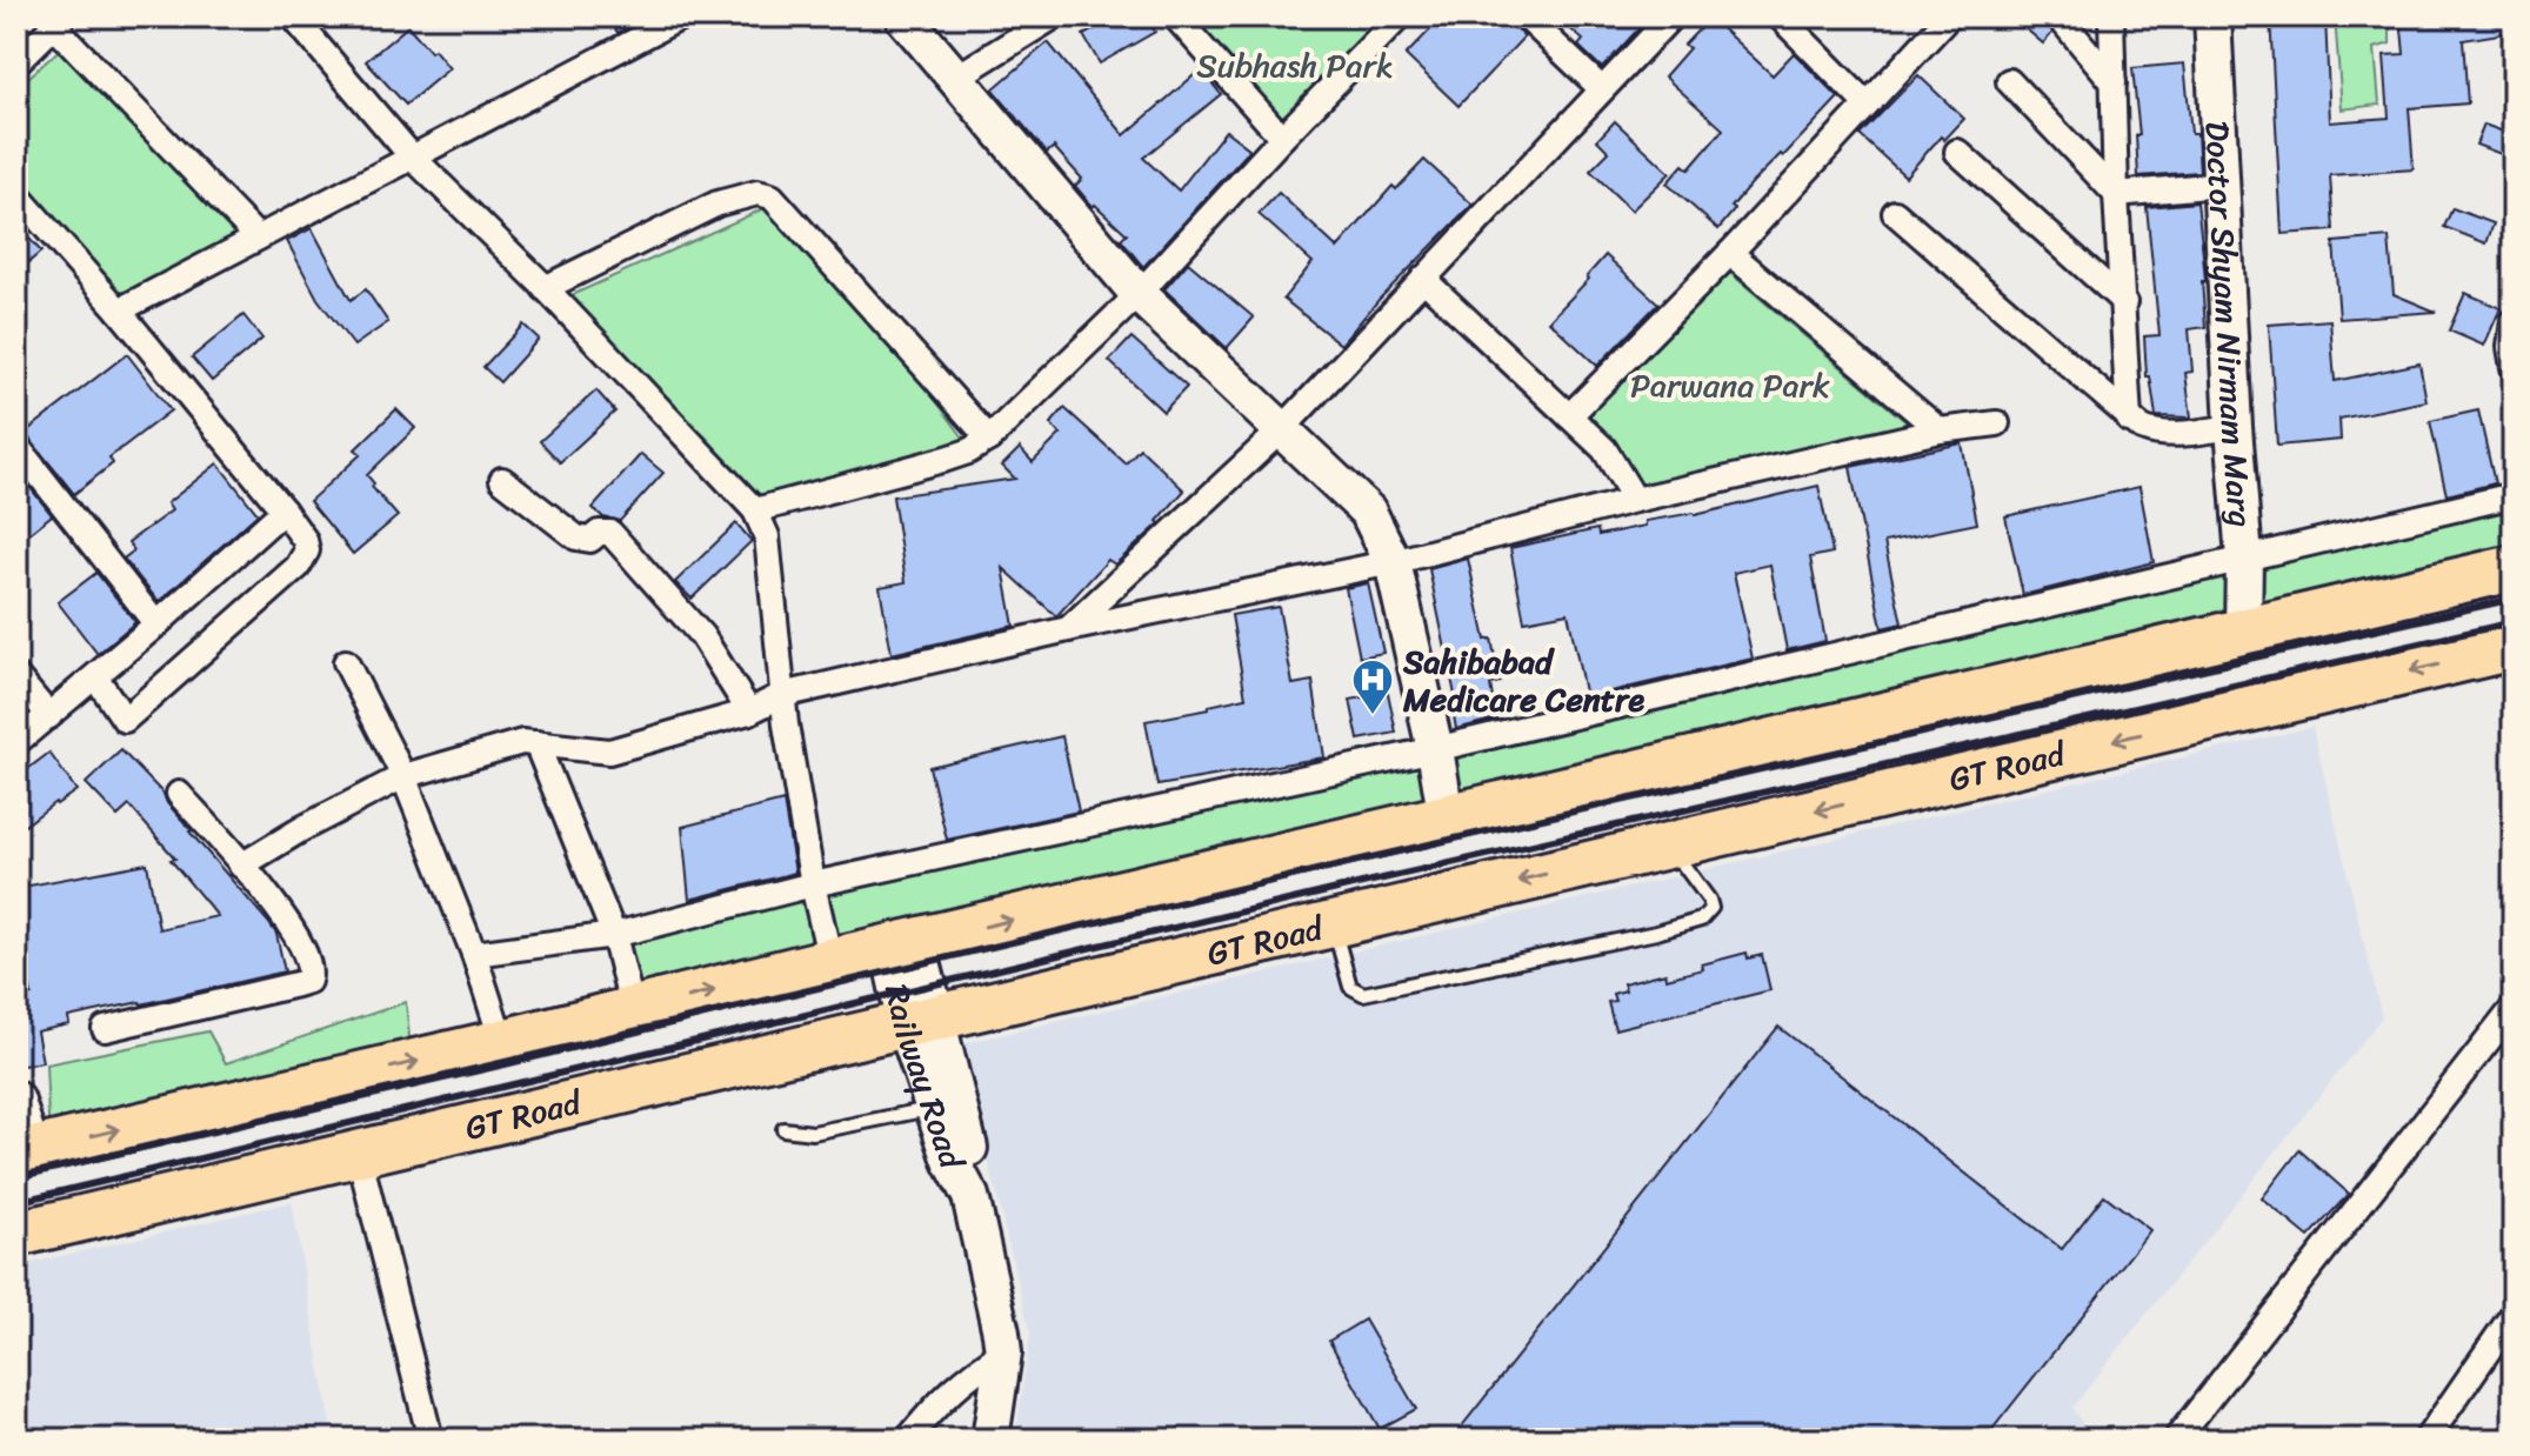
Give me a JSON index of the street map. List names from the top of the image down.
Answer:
{
  "streets": {
    "highway": ["GT Road"],
    "street": ["Doctor Shyam Nirmam Marg", "Railway Road"]
  },
  "crossings": [
    ["GT Road", "Railway Road"]
  ],
  "parks": ["Subhash Park", "Parwana Park"],
  "places": {
    "hospital": ["Sahibabad Medicare Centre"]
  }
}
